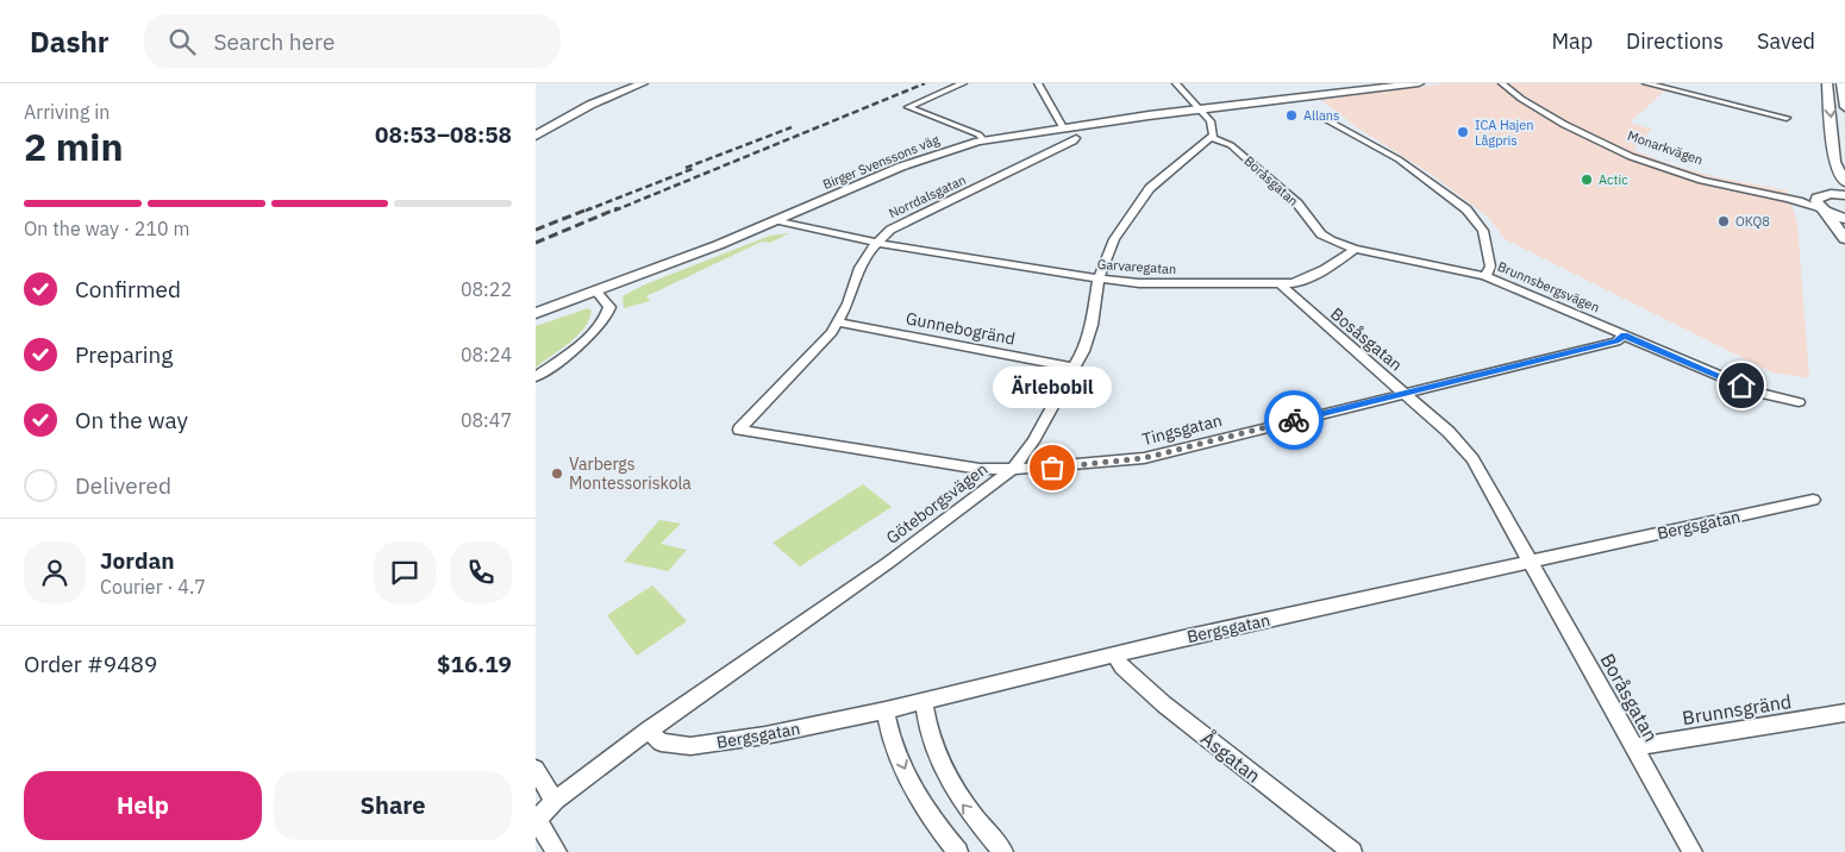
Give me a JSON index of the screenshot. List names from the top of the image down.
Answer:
{
  "streets": {
    "street": [
      "Monarkvägen",
      "Birger Svenssons väg",
      "Boråsgatan",
      "Norrdalsgatan",
      "Garvaregatan",
      "Brunnsbergsvägen",
      "Gunnebogränd",
      "Bosåsgatan",
      "Tingsgatan",
      "Göteborgsvägen",
      "Bergsgatan",
      "Brunnsgränd",
      "Åsgatan"
    ]
  },
  "crossings": [
    ["Birger Svenssons väg", "Garvaregatan"],
    ["Boråsgatan", "Garvaregatan"],
    ["Boråsgatan", "Bosåsgatan"],
    ["Boråsgatan", "Göteborgsvägen"],
    ["Boråsgatan", "Bergsgatan"],
    ["Boråsgatan", "Brunnsgränd"],
    ["Norrdalsgatan", "Garvaregatan"],
    ["Norrdalsgatan", "Gunnebogränd"],
    ["Norrdalsgatan", "Tingsgatan"],
    ["Garvaregatan", "Bosåsgatan"],
    ["Garvaregatan", "Göteborgsvägen"],
    ["Brunnsbergsvägen", "Tingsgatan"],
    ["Gunnebogränd", "Göteborgsvägen"],
    ["Bosåsgatan", "Tingsgatan"],
    ["Bosåsgatan", "Bergsgatan"],
    ["Tingsgatan", "Göteborgsvägen"],
    ["Göteborgsvägen", "Bergsgatan"],
    ["Bergsgatan", "Åsgatan"]
  ],
  "places": [
    "Allans",
    "ICA Hajen Lågpris",
    "Actic",
    "OKQ8",
    "Ärlebobil",
    "Varbergs Montessoriskola"
  ],
  "page": {
    "header": "Dashr",
    "search": "Search here",
    "nav": ["Map", "Directions", "Saved"],
    "heading": ["2 min", "Arriving in", "08:53–08:58"],
    "panel": [
      "Jordan",
      "Courier · 4.7",
      "Order #9489",
      "$16.19"
    ],
    "bar": "On the way · 210 m",
    "list": [
      ["Confirmed", "08:22"],
      ["Preparing", "08:24"],
      ["On the way", "08:47"],
      "Delivered"
    ],
    "bubble": "Ärlebobil",
    "buttons": ["Help", "Share"]
  }
}
